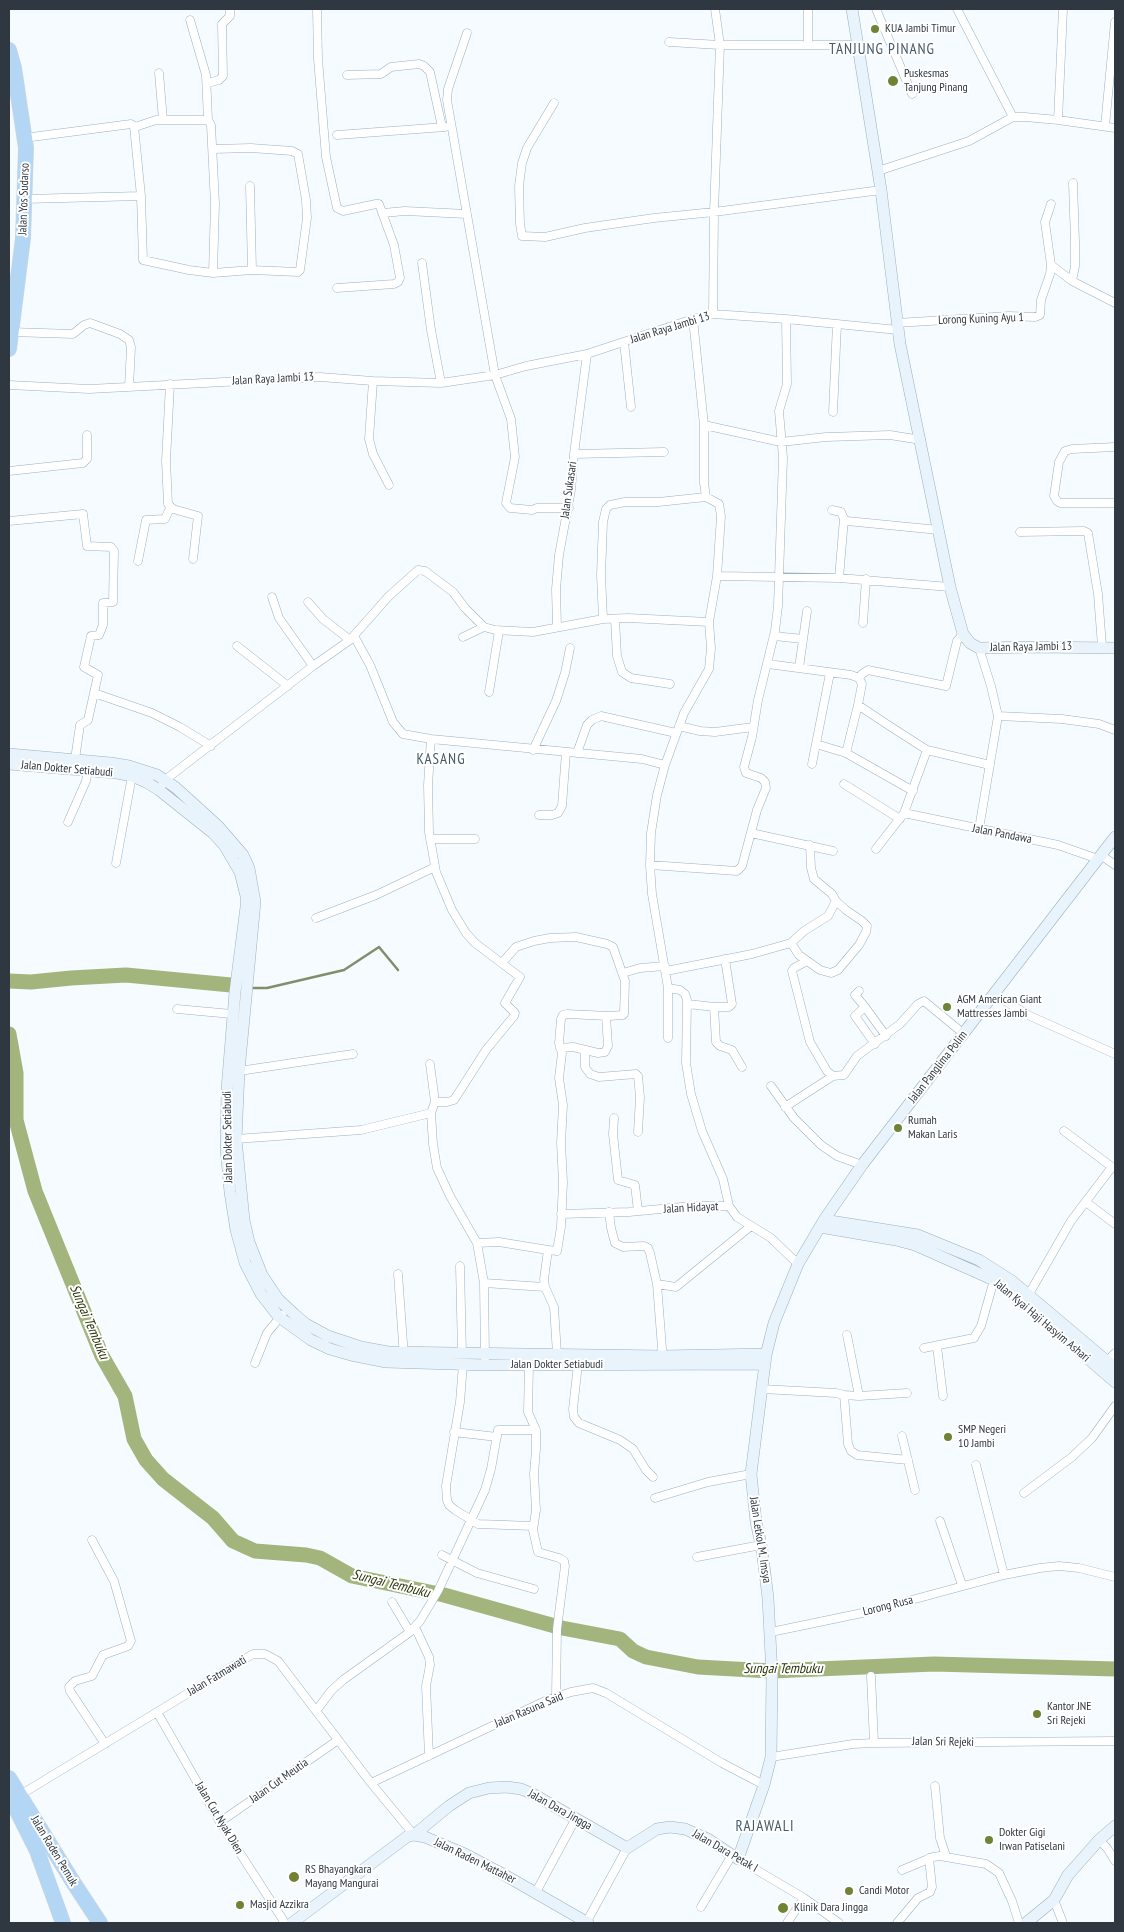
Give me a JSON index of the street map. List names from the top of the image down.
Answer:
{
  "streets": {
    "highway": ["Jalan Yos Sudarso", "Jalan Raden Pemuk"],
    "street": [
      "Lorong Kuning Ayu 1",
      "Jalan Raya Jambi 13",
      "Jalan Sukasari",
      "Jalan Dokter Setiabudi",
      "Jalan Pandawa",
      "Jalan Panglima Polim",
      "Jalan Hidayat",
      "Jalan Kyai Haji Hasyim Ashari",
      "Jalan Letkol M. Imsya",
      "Lorong Rusa",
      "Jalan Fatmawati",
      "Jalan Rasuna Said",
      "Jalan Sri Rejeki",
      "Jalan Cut Meutia",
      "Jalan Dara Jingga",
      "Jalan Cut Nyak Dien",
      "Jalan Dara Petak I",
      "Jalan Raden Mattaher"
    ]
  },
  "crossings": [
    ["Lorong Kuning Ayu 1", "Jalan Raya Jambi 13"],
    ["Jalan Raya Jambi 13", "Jalan Sukasari"],
    ["Jalan Dokter Setiabudi", "Jalan Letkol M. Imsya"],
    ["Jalan Pandawa", "Jalan Panglima Polim"],
    ["Jalan Panglima Polim", "Jalan Kyai Haji Hasyim Ashari"],
    ["Jalan Panglima Polim", "Jalan Letkol M. Imsya"],
    ["Jalan Hidayat", "Jalan Letkol M. Imsya"],
    ["Jalan Kyai Haji Hasyim Ashari", "Jalan Letkol M. Imsya"],
    ["Jalan Letkol M. Imsya", "Lorong Rusa"],
    ["Jalan Letkol M. Imsya", "Jalan Rasuna Said"],
    ["Jalan Letkol M. Imsya", "Jalan Sri Rejeki"],
    ["Jalan Letkol M. Imsya", "Jalan Dara Petak I"],
    ["Jalan Fatmawati", "Jalan Rasuna Said"],
    ["Jalan Fatmawati", "Jalan Cut Meutia"],
    ["Jalan Fatmawati", "Jalan Dara Jingga"],
    ["Jalan Fatmawati", "Jalan Cut Nyak Dien"],
    ["Jalan Fatmawati", "Jalan Raden Pemuk"],
    ["Jalan Fatmawati", "Jalan Raden Mattaher"],
    ["Jalan Cut Meutia", "Jalan Cut Nyak Dien"],
    ["Jalan Dara Jingga", "Jalan Dara Petak I"],
    ["Jalan Dara Jingga", "Jalan Raden Mattaher"],
    ["Jalan Dara Petak I", "Jalan Raden Mattaher"]
  ],
  "districts": ["TANJUNG PINANG", "KASANG", "RAJAWALI"],
  "water": ["Sungai Tembuku"],
  "places": [
    "KUA Jambi Timur",
    "Puskesmas Tanjung Pinang",
    "AGM American Giant Mattresses Jambi",
    "Rumah Makan Laris",
    "SMP Negeri 10 Jambi",
    "Kantor JNE Sri Rejeki",
    "Dokter Gigi Irwan Patiselani",
    "RS Bhayangkara Mayang Mangurai",
    "Candi Motor",
    "Masjid Azzikra",
    "Klinik Dara Jingga"
  ]
}
